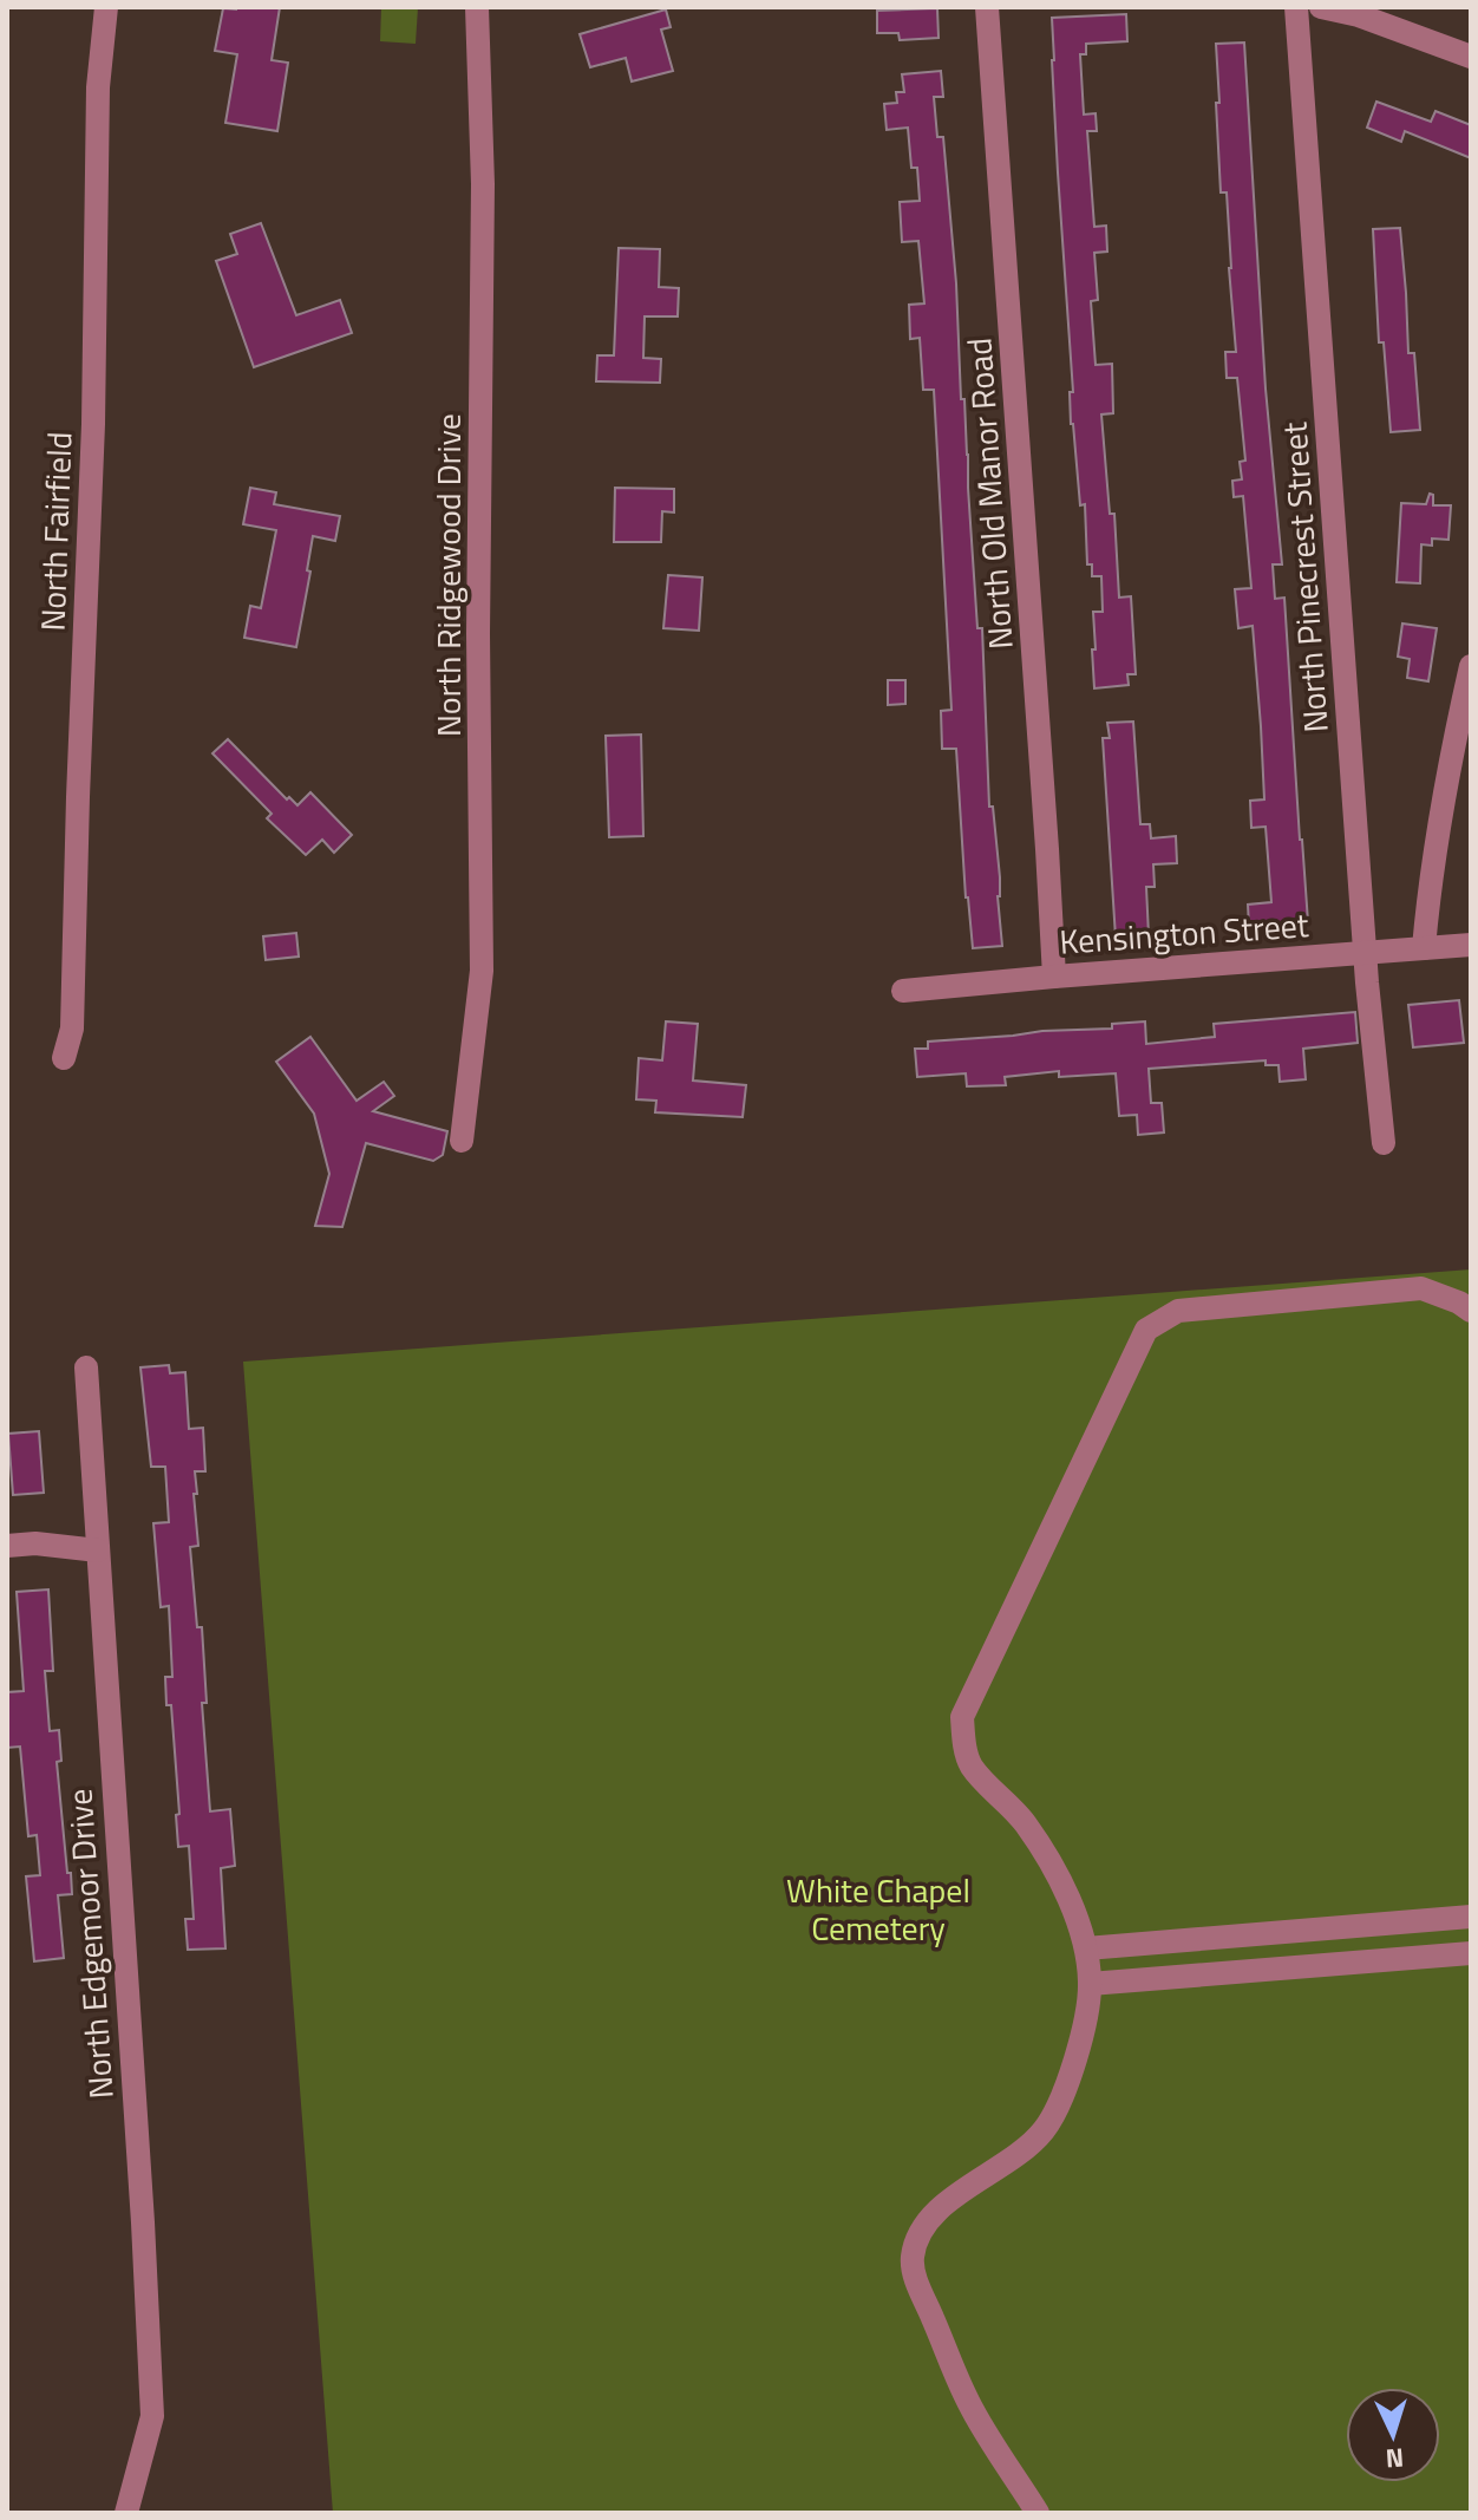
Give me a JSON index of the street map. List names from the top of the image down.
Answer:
{
  "streets": {
    "street": [
      "North Old Manor Road",
      "North Fairfield",
      "North Ridgewood Drive",
      "North Pinecrest Street",
      "Kensington Street",
      "North Edgemoor Drive"
    ]
  },
  "crossings": [
    ["North Old Manor Road", "Kensington Street"],
    ["North Pinecrest Street", "Kensington Street"]
  ],
  "parks": ["White Chapel Cemetery"],
  "north": "bottom"
}
